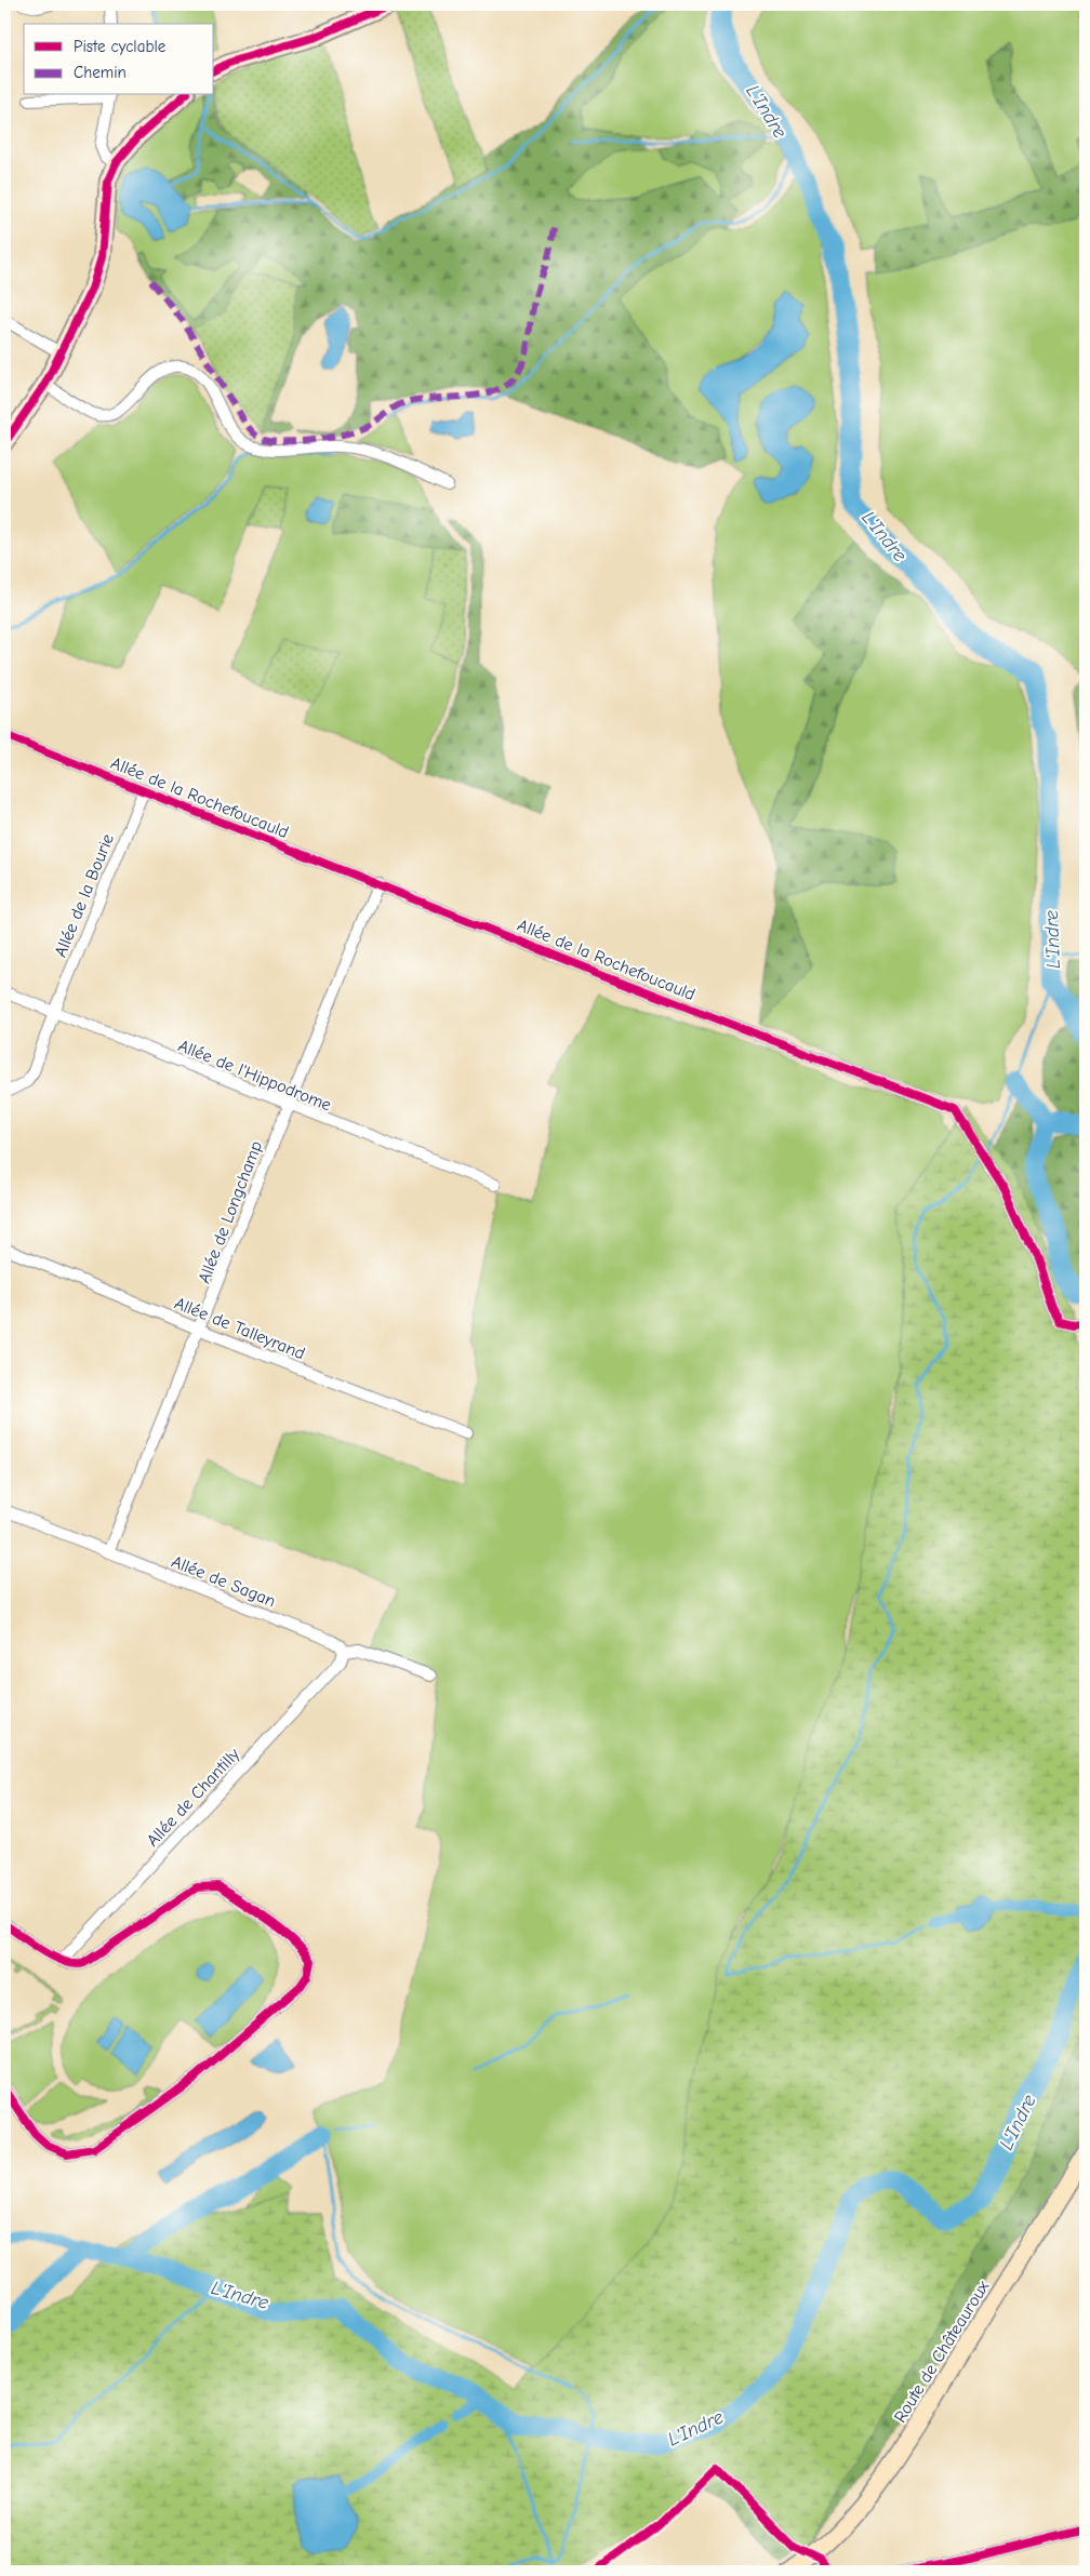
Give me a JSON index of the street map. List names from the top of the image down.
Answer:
{
  "streets": {
    "main road": ["Route de Châteauroux"],
    "street": [
      "Allée de la Rochefoucauld",
      "Allée de la Bourie",
      "Allée de l'Hippodrome",
      "Allée de Longchamp",
      "Allée de Talleyrand",
      "Allée de Sagan",
      "Allée de Chantilly"
    ]
  },
  "crossings": [
    ["Allée de la Rochefoucauld", "Allée de la Bourie"],
    ["Allée de la Rochefoucauld", "Allée de Longchamp"],
    ["Allée de la Bourie", "Allée de l'Hippodrome"],
    ["Allée de l'Hippodrome", "Allée de Longchamp"],
    ["Allée de Longchamp", "Allée de Talleyrand"],
    ["Allée de Longchamp", "Allée de Sagan"],
    ["Allée de Sagan", "Allée de Chantilly"]
  ],
  "water": ["L'Indre"],
  "legend": ["Piste cyclable", "Chemin"]
}
